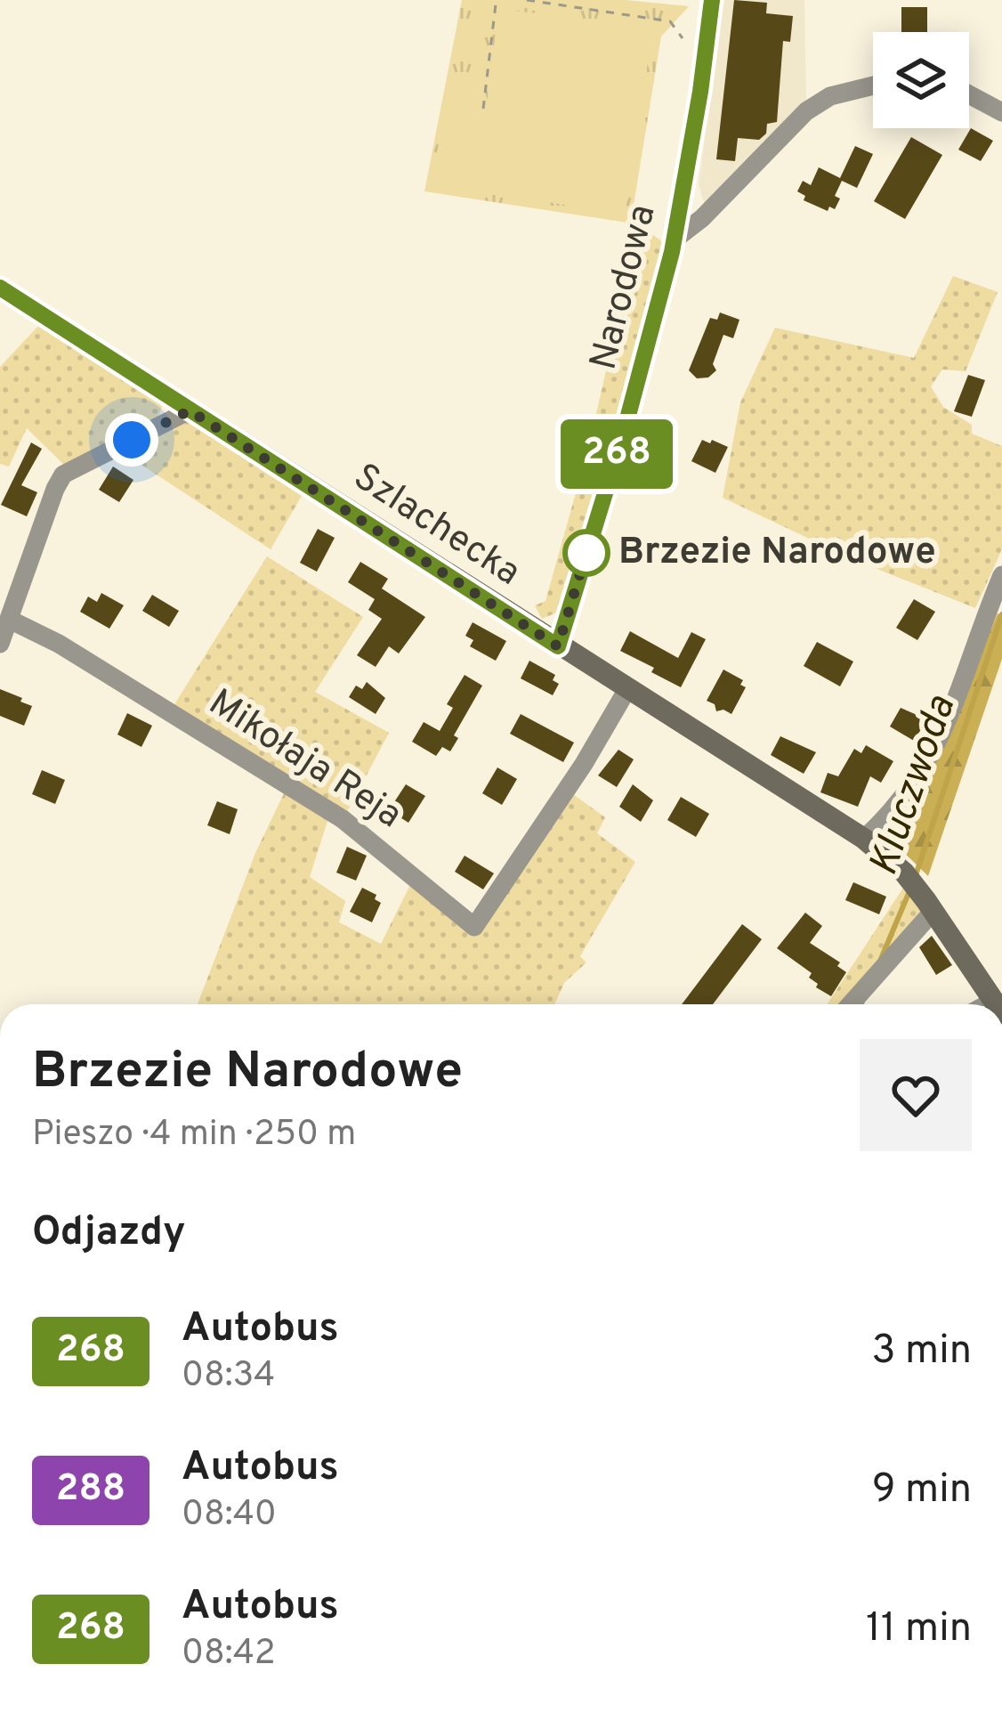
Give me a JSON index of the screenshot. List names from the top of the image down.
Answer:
{
  "streets": {
    "street": ["Narodowa", "Szlachecka", "Mikołaja Reja"]
  },
  "crossings": [
    ["Narodowa", "Szlachecka"],
    ["Szlachecka", "Mikołaja Reja"]
  ],
  "water": ["Kluczwoda"],
  "places": ["Brzezie Narodowe"],
  "lines": ["bus line 268"],
  "page": {
    "on_map": "268",
    "heading": [
      ["Brzezie Narodowe", "Pieszo · 4 min · 250 m"],
      "Odjazdy"
    ],
    "list": [
      {
        "mark": "268",
        "name": "Autobus",
        "note": "08:34",
        "value": "3 min"
      },
      {
        "mark": "288",
        "name": "Autobus",
        "note": "08:40",
        "value": "9 min"
      },
      {
        "mark": "268",
        "name": "Autobus",
        "note": "08:42",
        "value": "11 min"
      }
    ]
  }
}
